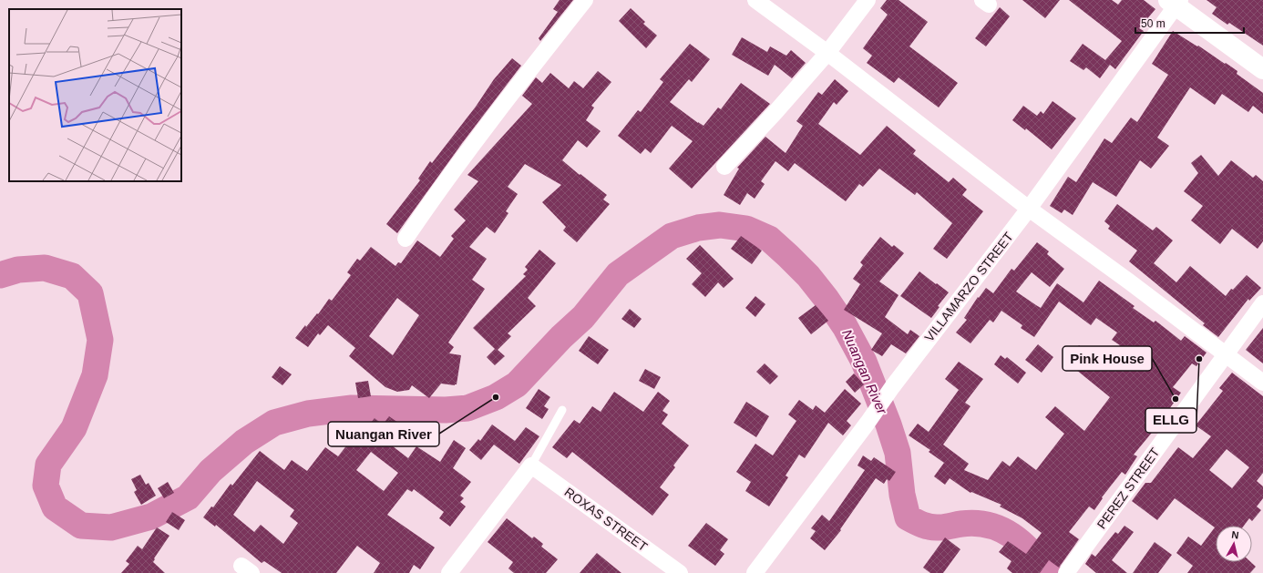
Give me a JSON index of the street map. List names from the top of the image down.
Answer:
{
  "streets": {
    "street": ["VILLAMARZO STREET", "PEREZ STREET", "ROXAS STREET"]
  },
  "water": ["Nuangan River"],
  "places": ["ELLG", "Nuangan River", "Pink House"],
  "scale_bar": "50 m",
  "north": "top"
}
